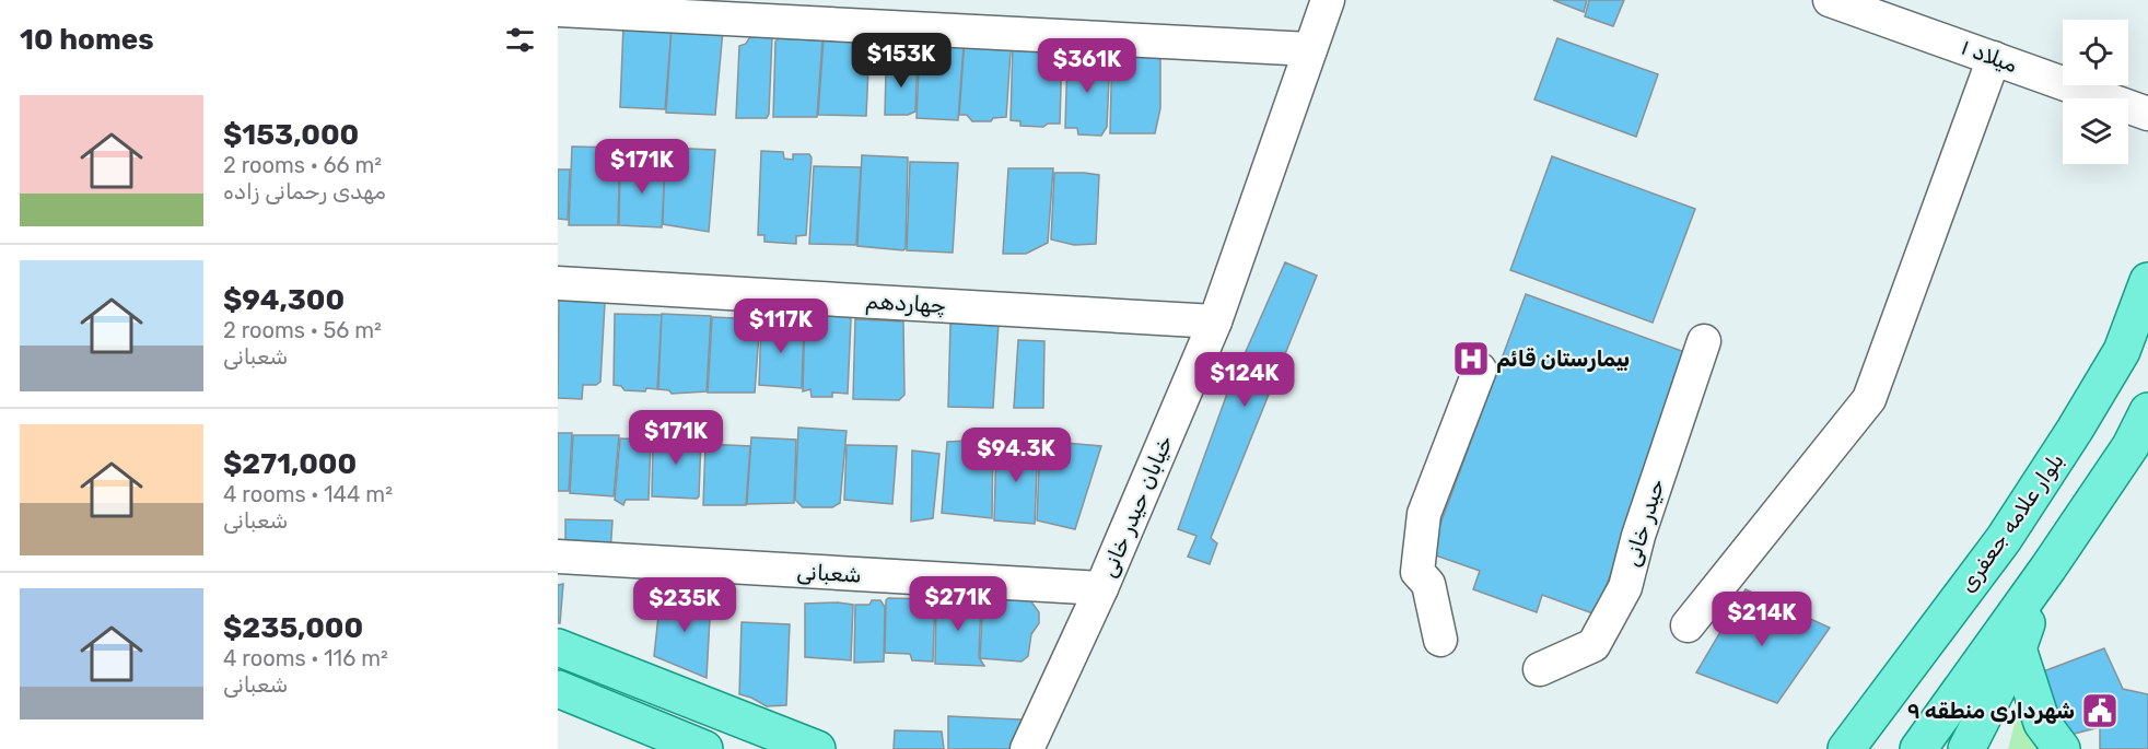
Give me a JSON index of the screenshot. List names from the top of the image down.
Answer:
{
  "streets": {
    "main road": ["بلوار علامه جعفری"],
    "street": [
      "میلاد ۱",
      "چهاردهم",
      "خیابان حیدر خانی",
      "حیدر خانی",
      "شعبانی"
    ]
  },
  "crossings": [
    ["چهاردهم", "خیابان حیدر خانی"],
    ["خیابان حیدر خانی", "شعبانی"]
  ],
  "places": {
    "hospital": ["بیمارستان قائم"],
    "public building": ["شهرداری منطقه ۹"]
  },
  "page": {
    "heading": "10 homes",
    "price": [
      "$153K",
      "$361K",
      "$171K",
      "$117K",
      "$124K",
      "$171K",
      "$94.3K",
      "$271K",
      "$235K",
      "$214K"
    ],
    "list": [
      {
        "name": "$153,000",
        "note": "2 rooms · 66 m² · مهدی رحمانی زاده"
      },
      {
        "name": "$94,300",
        "note": "2 rooms · 56 m² · شعبانی"
      },
      {
        "name": "$271,000",
        "note": "4 rooms · 144 m² · شعبانی"
      },
      {
        "name": "$235,000",
        "note": "4 rooms · 116 m² · شعبانی"
      }
    ]
  }
}
